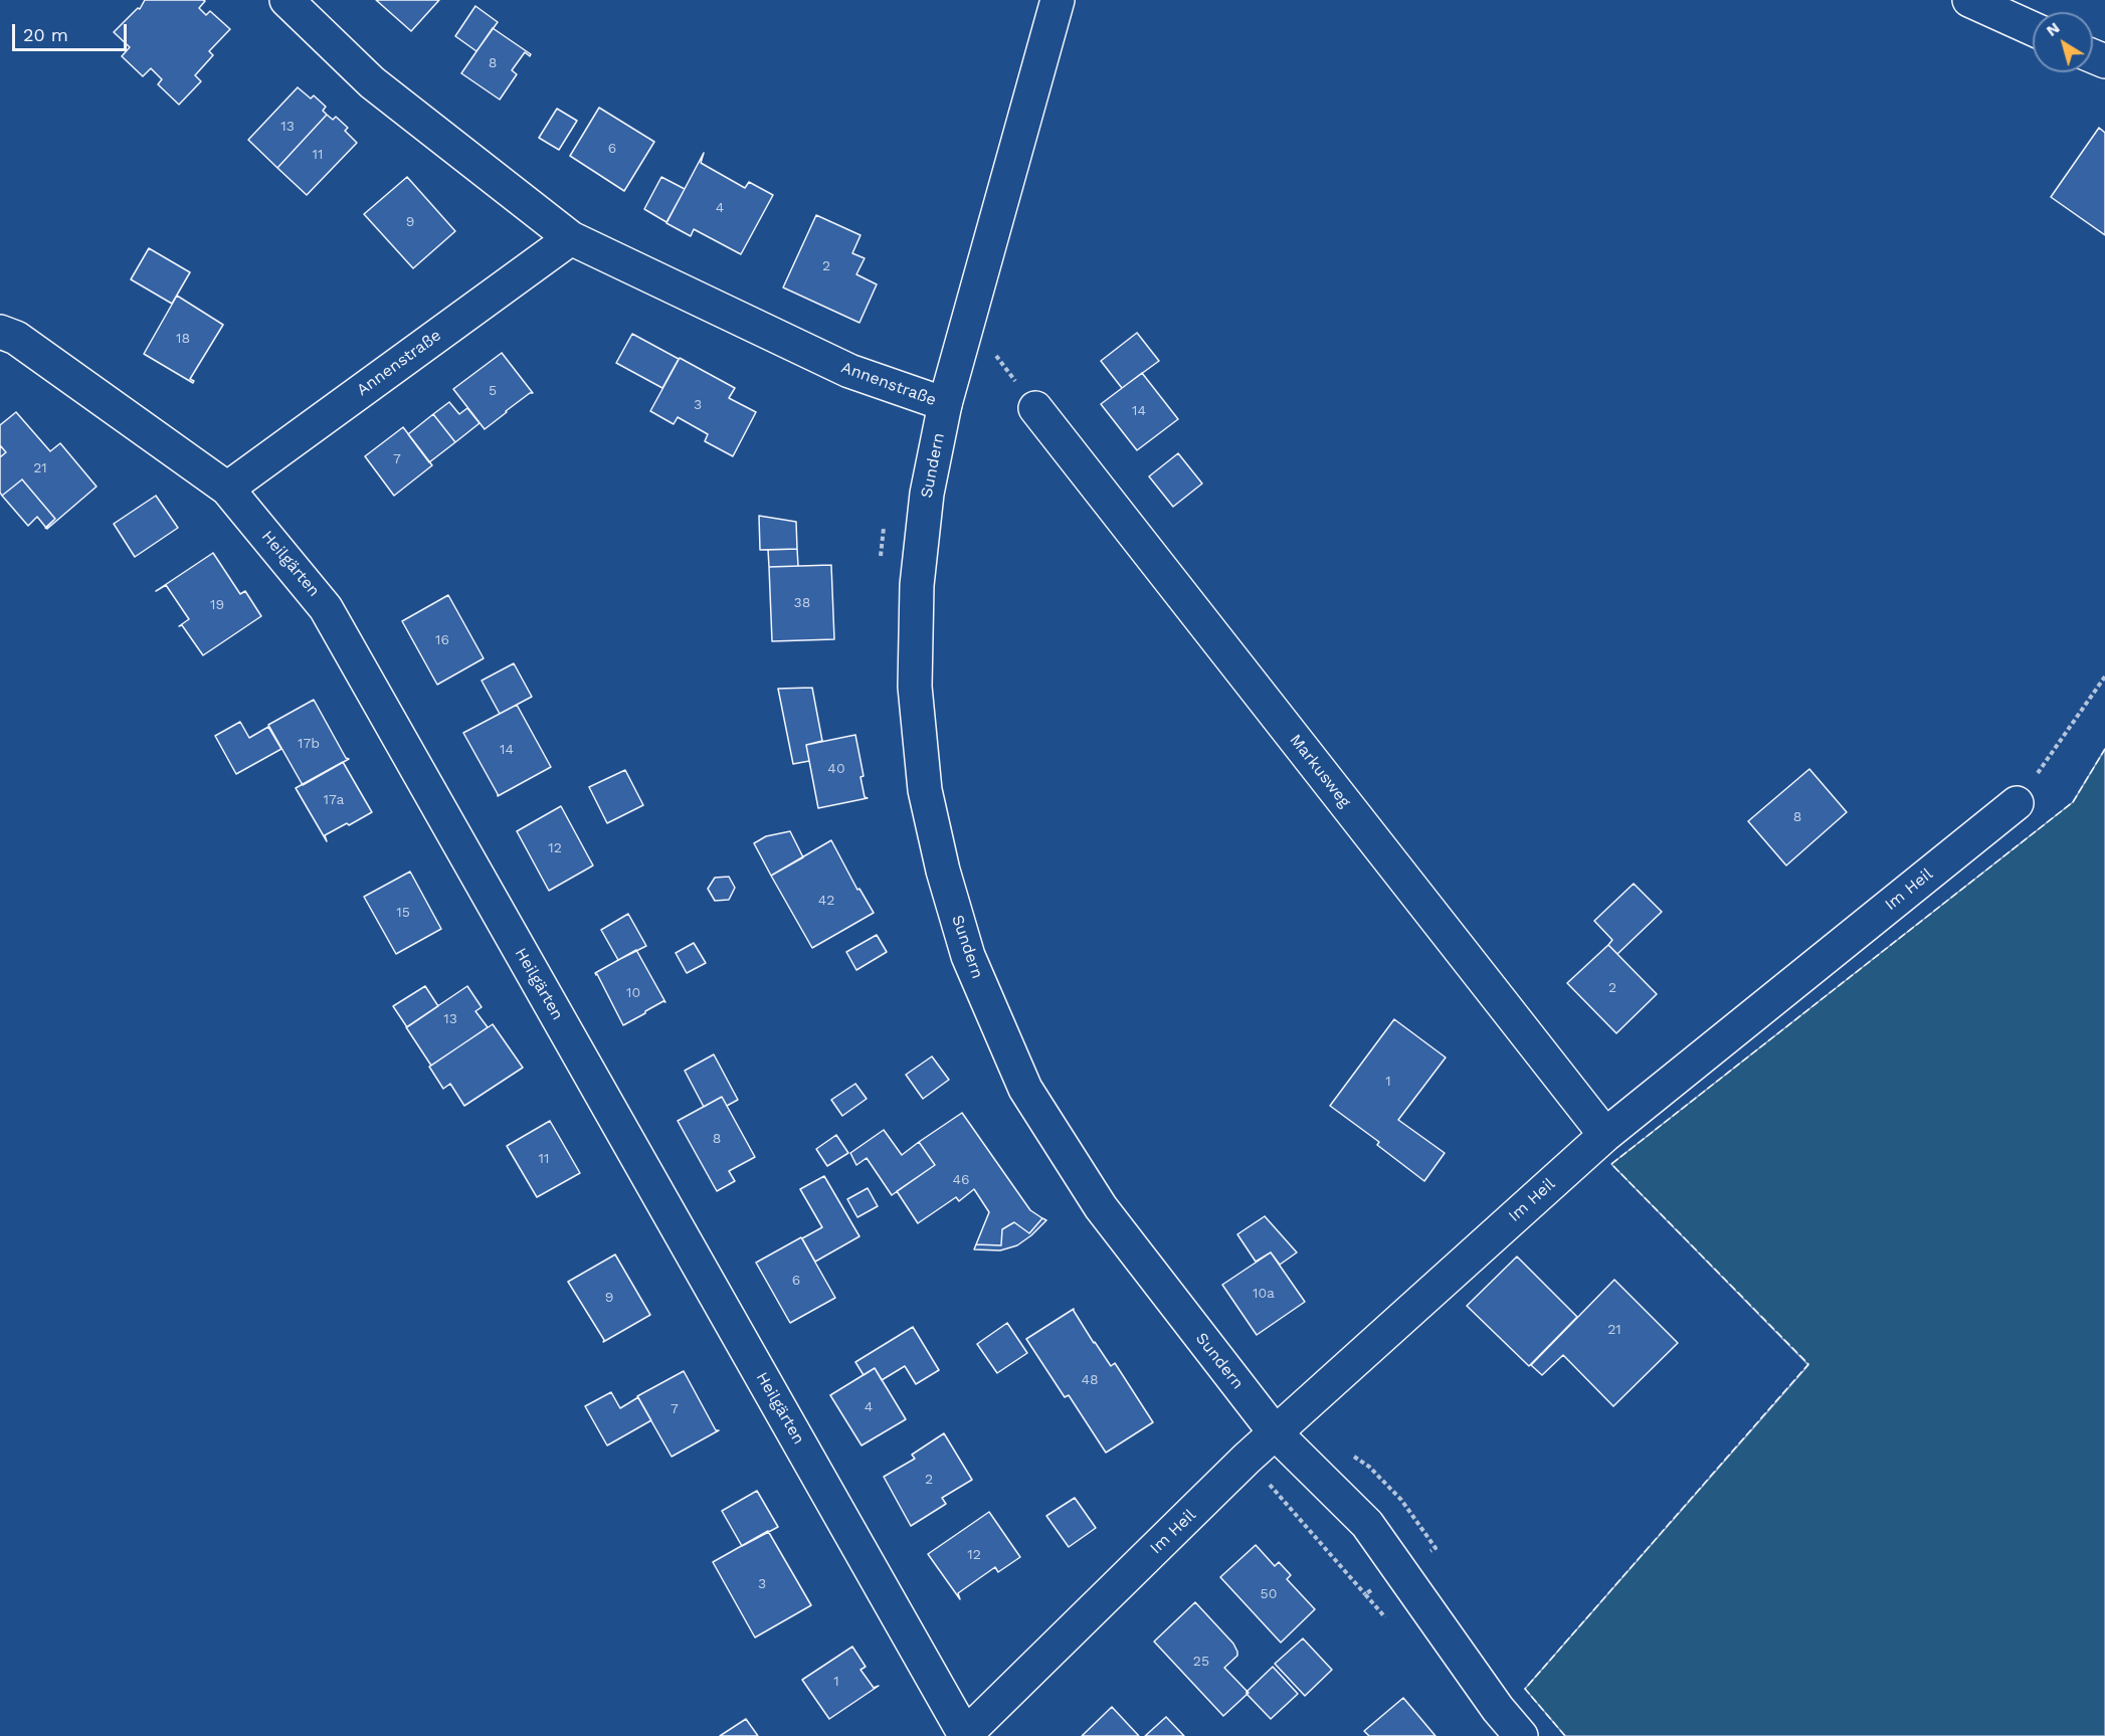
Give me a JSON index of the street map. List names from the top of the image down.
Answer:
{
  "streets": {
    "street": [
      "Annenstraße",
      "Sundern",
      "Heilgärten",
      "Markusweg",
      "Im Heil"
    ]
  },
  "crossings": [
    ["Annenstraße", "Sundern"],
    ["Annenstraße", "Heilgärten"],
    ["Sundern", "Im Heil"],
    ["Heilgärten", "Im Heil"],
    ["Markusweg", "Im Heil"]
  ],
  "house_numbers": [
    "8",
    "13",
    "6",
    "11",
    "4",
    "9",
    "2",
    "18",
    "5",
    "3",
    "14",
    "7",
    "21",
    "38",
    "19",
    "16",
    "17b",
    "14",
    "40",
    "17a",
    "8",
    "12",
    "42",
    "15",
    "2",
    "10",
    "13",
    "1",
    "8",
    "11",
    "46",
    "6",
    "10a",
    "9",
    "21",
    "48",
    "4",
    "7",
    "2",
    "12",
    "3",
    "50",
    "25",
    "1"
  ],
  "scale_bar": "20 m",
  "north": "top left"
}
